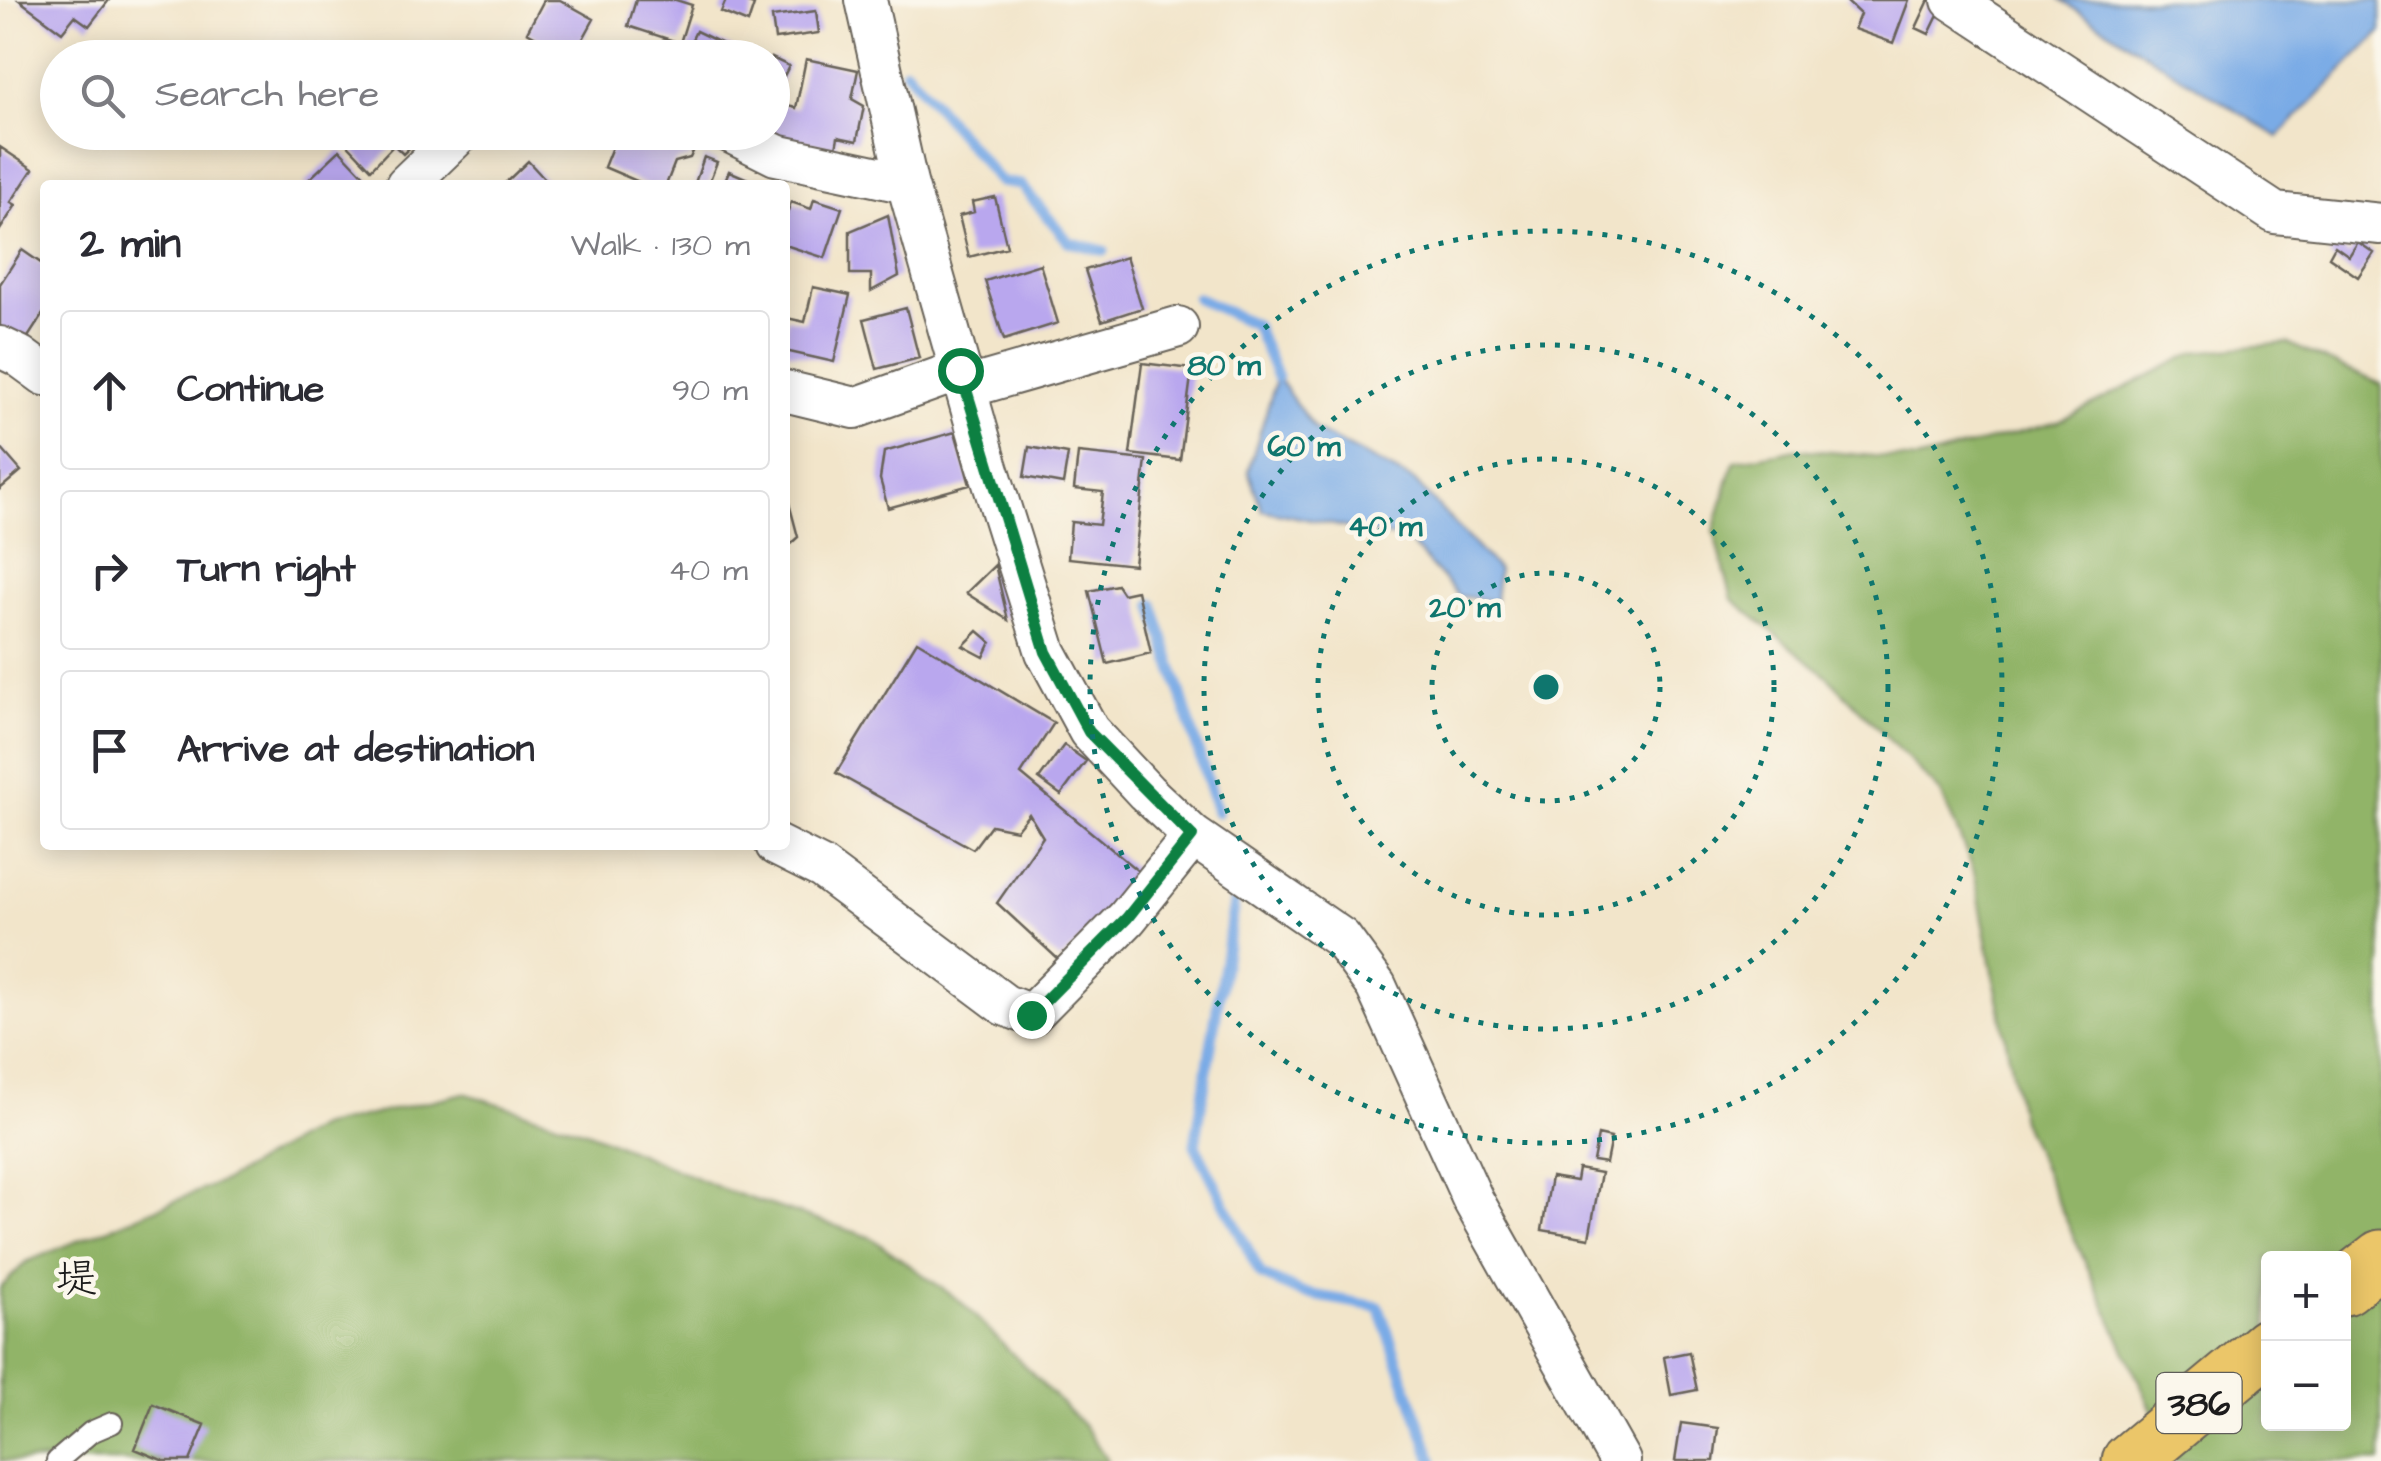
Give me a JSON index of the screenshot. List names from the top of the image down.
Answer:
{
  "streets": {
    "highway": ["386"]
  },
  "districts": ["堤"],
  "page": {
    "search": "Search here",
    "heading": ["2 min", "Walk · 130 m"],
    "list": [
      ["Continue", "90 m"],
      ["Turn right", "40 m"],
      "Arrive at destination"
    ],
    "map_buttons": ["+", "−"]
  },
  "rings": [
    "80 m",
    "60 m",
    "40 m",
    "20 m"
  ]
}
